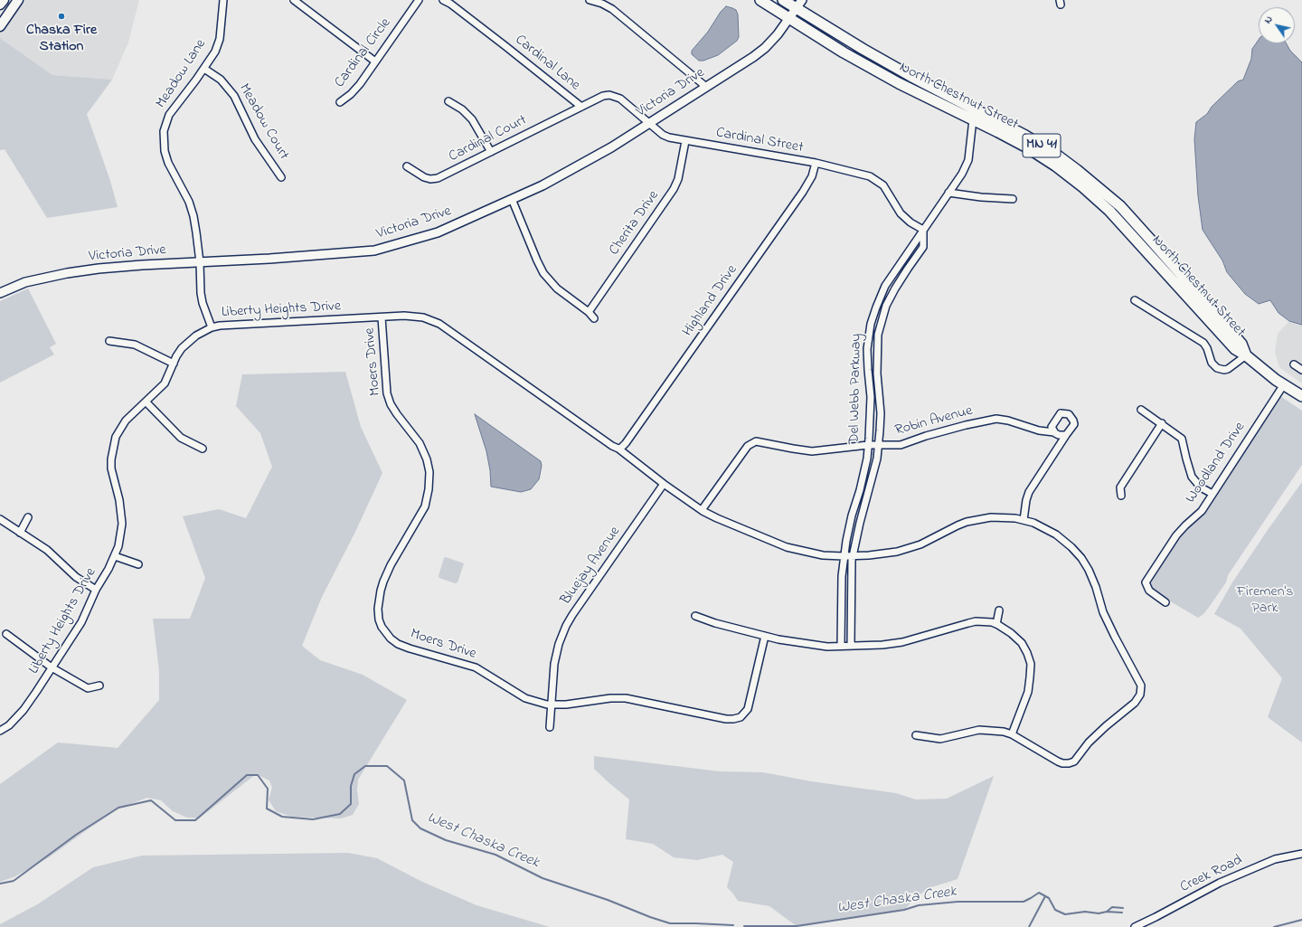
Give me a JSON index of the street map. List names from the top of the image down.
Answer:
{
  "streets": {
    "main road": ["North Chestnut Street", "MN 41"],
    "street": [
      "Cardinal Circle",
      "Cardinal Lane",
      "Meadow Lane",
      "Victoria Drive",
      "Meadow Court",
      "Cardinal Court",
      "Cardinal Street",
      "Cherita Drive",
      "Highland Drive",
      "Liberty Heights Drive",
      "Moers Drive",
      "Del Webb Parkway",
      "Robin Avenue",
      "Woodland Drive",
      "Bluejay Avenue",
      "Creek Road"
    ]
  },
  "crossings": [
    ["Cardinal Lane", "Victoria Drive"],
    ["Cardinal Lane", "Cardinal Court"],
    ["Cardinal Lane", "Cardinal Street"],
    ["Meadow Lane", "Victoria Drive"],
    ["Meadow Lane", "Meadow Court"],
    ["Meadow Lane", "Liberty Heights Drive"],
    ["Victoria Drive", "North Chestnut Street"],
    ["Victoria Drive", "Cardinal Street"],
    ["North Chestnut Street", "MN 41"],
    ["North Chestnut Street", "Del Webb Parkway"],
    ["Cardinal Street", "Cherita Drive"],
    ["Cardinal Street", "Highland Drive"],
    ["Cardinal Street", "Del Webb Parkway"],
    ["MN 41", "Woodland Drive"],
    ["Highland Drive", "Liberty Heights Drive"],
    ["Liberty Heights Drive", "Moers Drive"],
    ["Moers Drive", "Bluejay Avenue"],
    ["Del Webb Parkway", "Robin Avenue"]
  ],
  "water": ["West Chaska Creek"],
  "parks": ["Firemen's Park"],
  "places": ["Chaska Fire Station"],
  "north": "top left"
}
